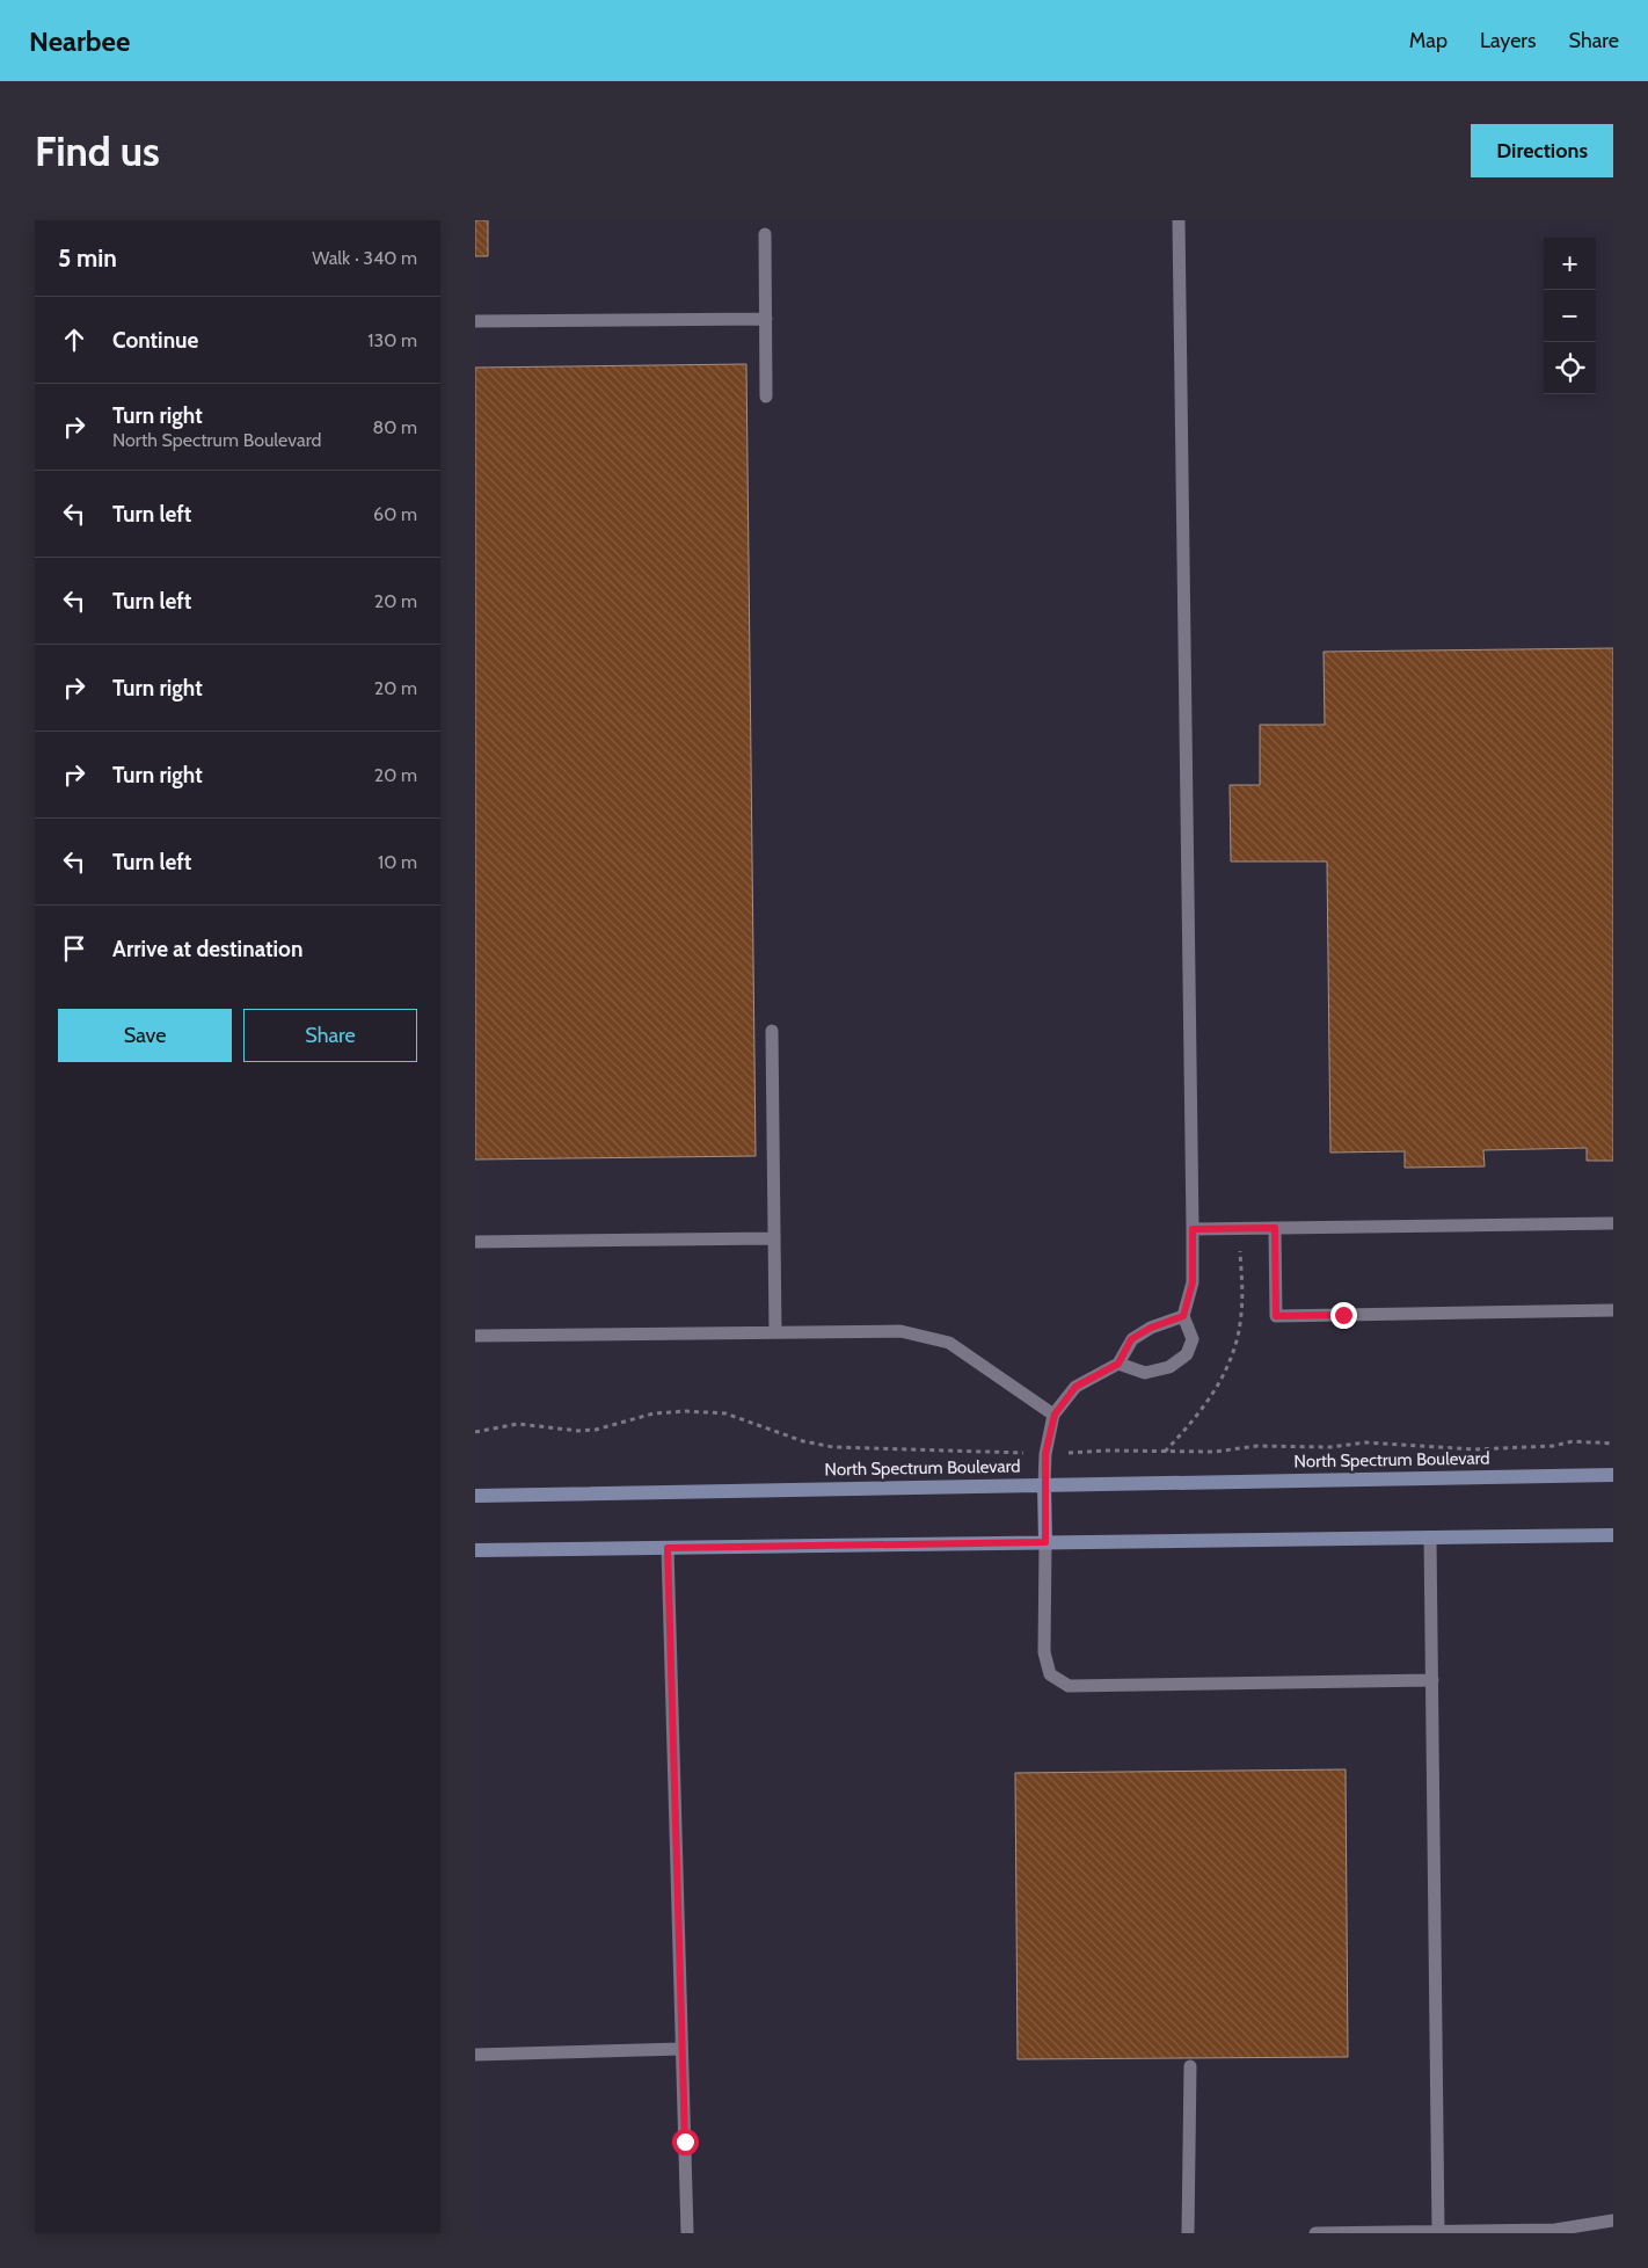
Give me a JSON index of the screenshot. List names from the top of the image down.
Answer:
{
  "streets": {
    "street": ["North Spectrum Boulevard"]
  },
  "page": {
    "header": "Nearbee",
    "nav": ["Map", "Layers", "Share"],
    "buttons": [
      "Directions",
      ["Save", "Share"]
    ],
    "title": "Find us",
    "heading": ["5 min", "Walk · 340 m"],
    "map_buttons": ["+", "−"],
    "list": [
      ["Continue", "130 m"],
      ["Turn right", "North Spectrum Boulevard", "80 m"],
      ["Turn left", "60 m"],
      ["Turn left", "20 m"],
      ["Turn right", "20 m"],
      ["Turn right", "20 m"],
      ["Turn left", "10 m"],
      "Arrive at destination"
    ]
  }
}
